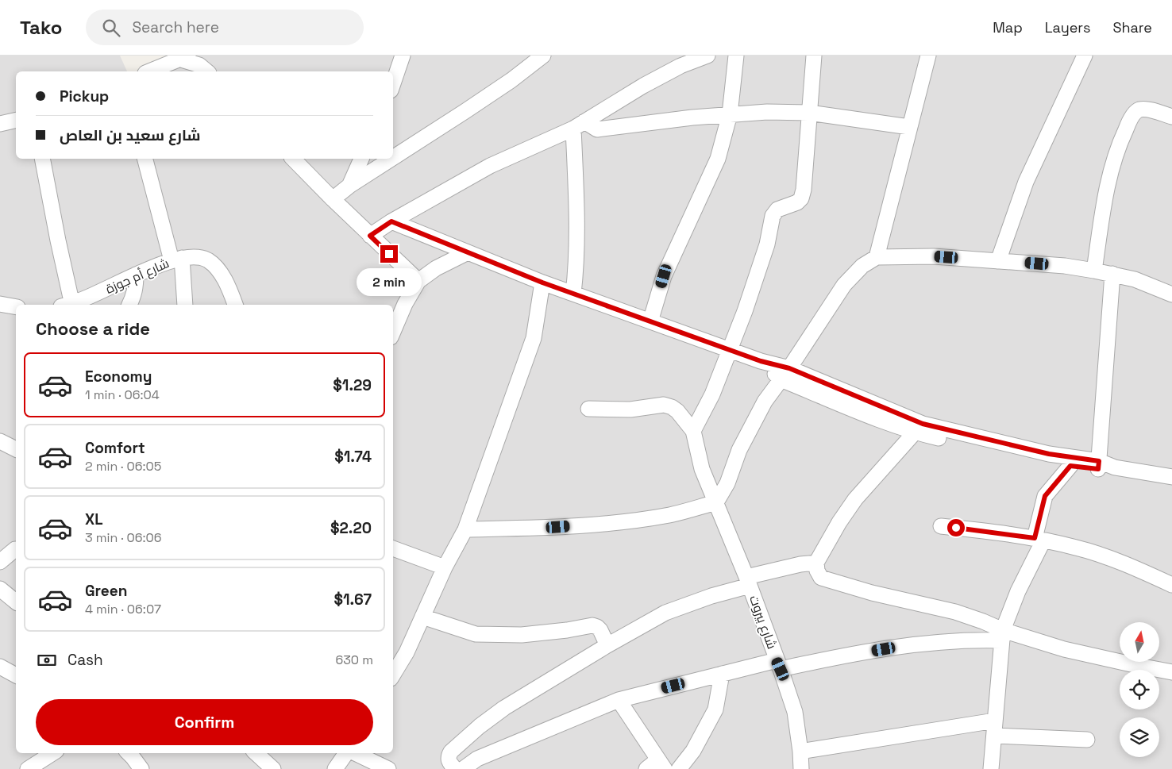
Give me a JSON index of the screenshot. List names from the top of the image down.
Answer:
{
  "streets": {
    "street": ["شارع أم جوزة", "شارع بيروت"]
  },
  "north": "top",
  "page": {
    "header": "Tako",
    "search": "Search here",
    "nav": ["Map", "Layers", "Share"],
    "banner": ["Pickup", "شارع سعيد بن العاص"],
    "bubble": "2 min",
    "heading": "Choose a ride",
    "list": [
      {
        "name": "Economy",
        "note": "1 min · 06:04",
        "value": "$1.29"
      },
      {
        "name": "Comfort",
        "note": "2 min · 06:05",
        "value": "$1.74"
      },
      {
        "name": "XL",
        "note": "3 min · 06:06",
        "value": "$2.20"
      },
      {
        "name": "Green",
        "note": "4 min · 06:07",
        "value": "$1.67"
      }
    ],
    "pay": ["Cash", "630 m"],
    "buttons": "Confirm"
  }
}
